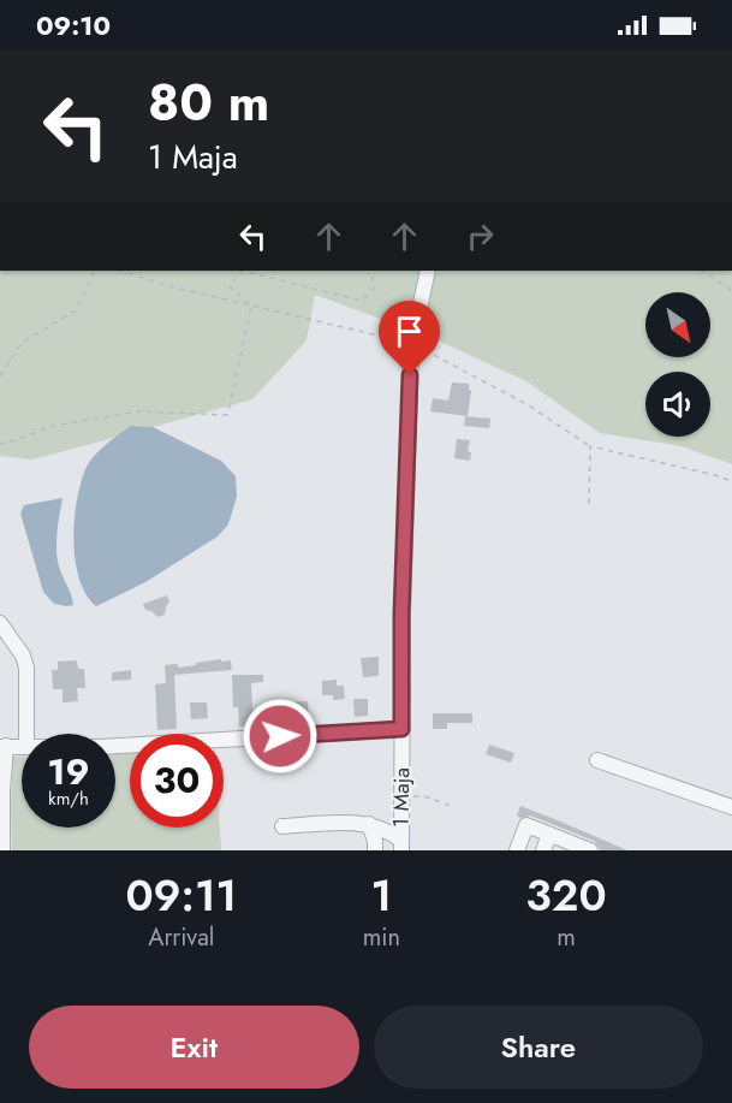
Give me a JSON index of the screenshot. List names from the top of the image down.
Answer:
{
  "streets": {
    "street": ["1 Maja"]
  },
  "north": "bottom right",
  "page": {
    "status": "09:10",
    "turn": ["80 m", "1 Maja"],
    "speed": "19 km/h",
    "limit": "30",
    "eta": [
      "09:11",
      "Arrival",
      "1",
      "min",
      "320",
      "m"
    ],
    "buttons": ["Exit", "Share"]
  }
}
